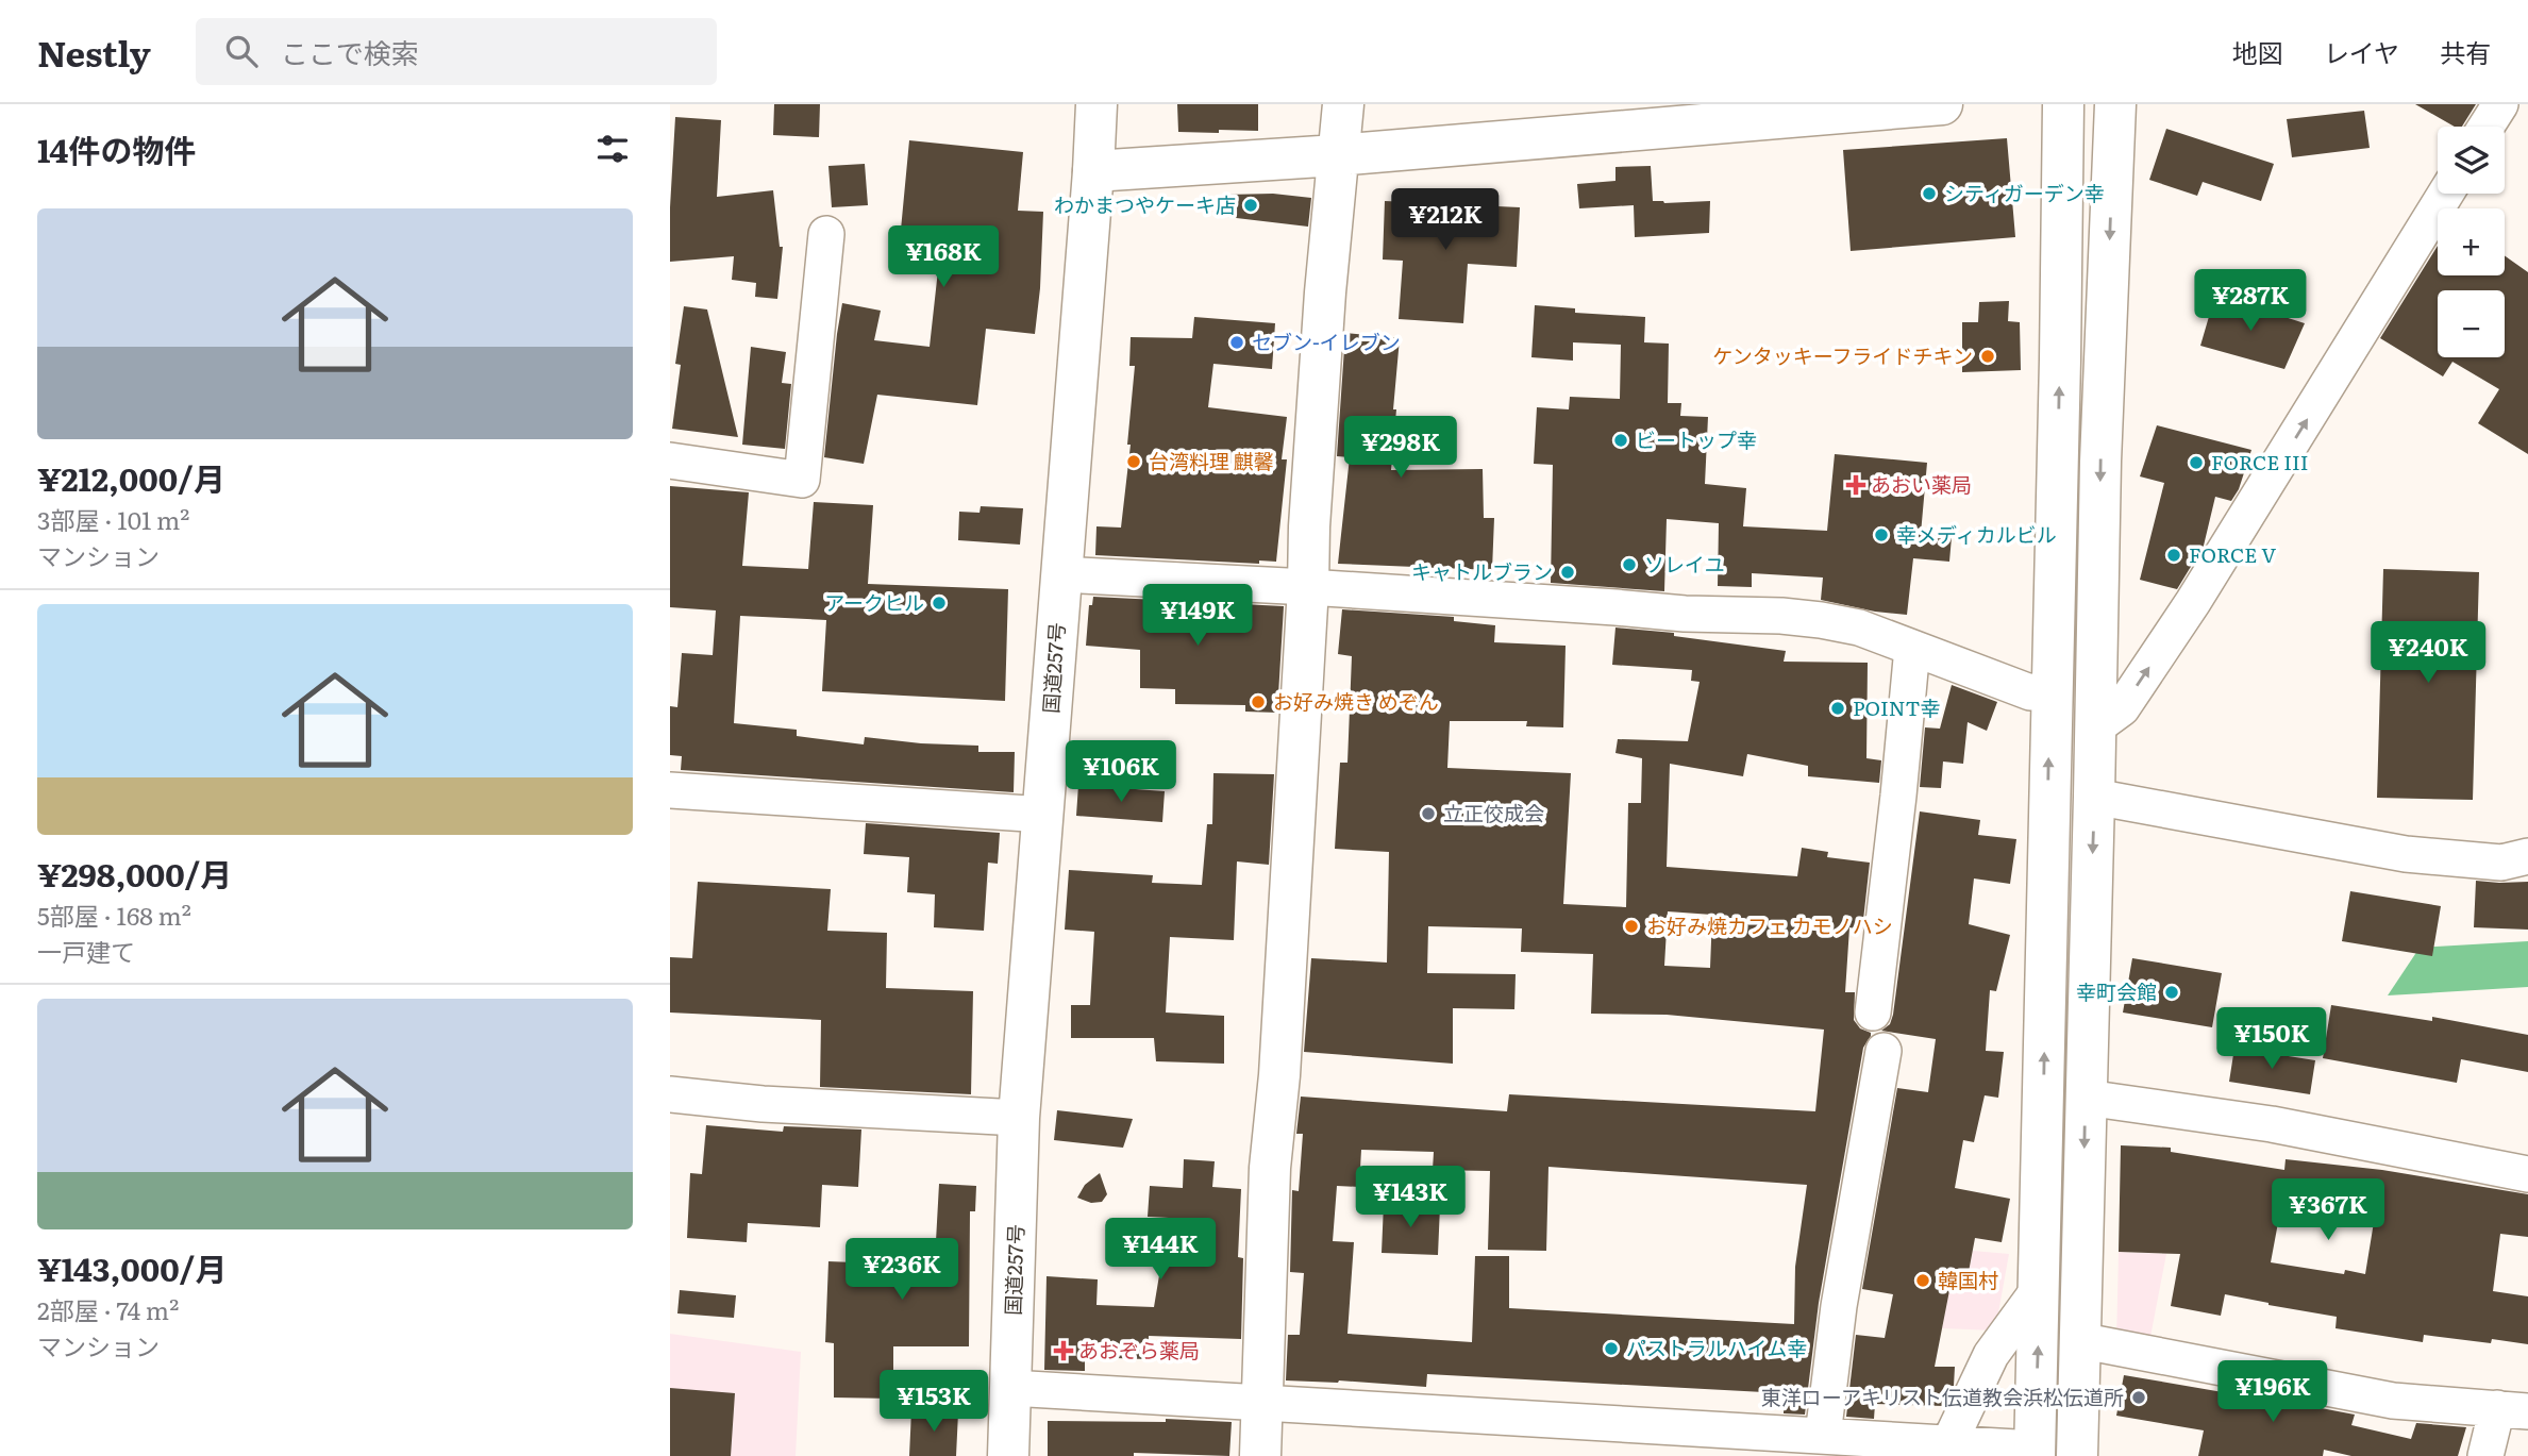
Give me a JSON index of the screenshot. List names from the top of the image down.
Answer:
{
  "streets": {
    "main road": ["国道257号"]
  },
  "places": {
    "other": [
      "シティガーデン幸",
      "わかまつやケーキ店",
      "セブン-イレブン",
      "ケンタッキーフライドチキン",
      "ビートップ幸",
      "台湾料理 麒馨",
      "FORCE III",
      "幸メディカルビル",
      "FORCE V",
      "ソレイユ",
      "キャトルブラン",
      "アークヒル",
      "お好み焼き めぞん",
      "POINT幸",
      "立正佼成会",
      "お好み焼カフェ カモノハシ",
      "幸町会館",
      "韓国村",
      "パストラルハイム幸",
      "東洋ローアキリスト伝道教会浜松伝道所"
    ],
    "health": ["あおい薬局", "あおぞら薬局"]
  },
  "page": {
    "header": "Nestly",
    "search": "ここで検索",
    "nav": ["地図", "レイヤ", "共有"],
    "heading": "14件の物件",
    "map_buttons": ["+", "−"],
    "price": [
      "¥212K",
      "¥168K",
      "¥287K",
      "¥298K",
      "¥149K",
      "¥240K",
      "¥106K",
      "¥150K",
      "¥143K",
      "¥367K",
      "¥144K",
      "¥236K",
      "¥196K",
      "¥153K"
    ],
    "list": [
      {
        "name": "¥212,000/月",
        "note": "3部屋 · 101 m² · マンション"
      },
      {
        "name": "¥298,000/月",
        "note": "5部屋 · 168 m² · 一戸建て"
      },
      {
        "name": "¥143,000/月",
        "note": "2部屋 · 74 m² · マンション"
      }
    ]
  }
}
